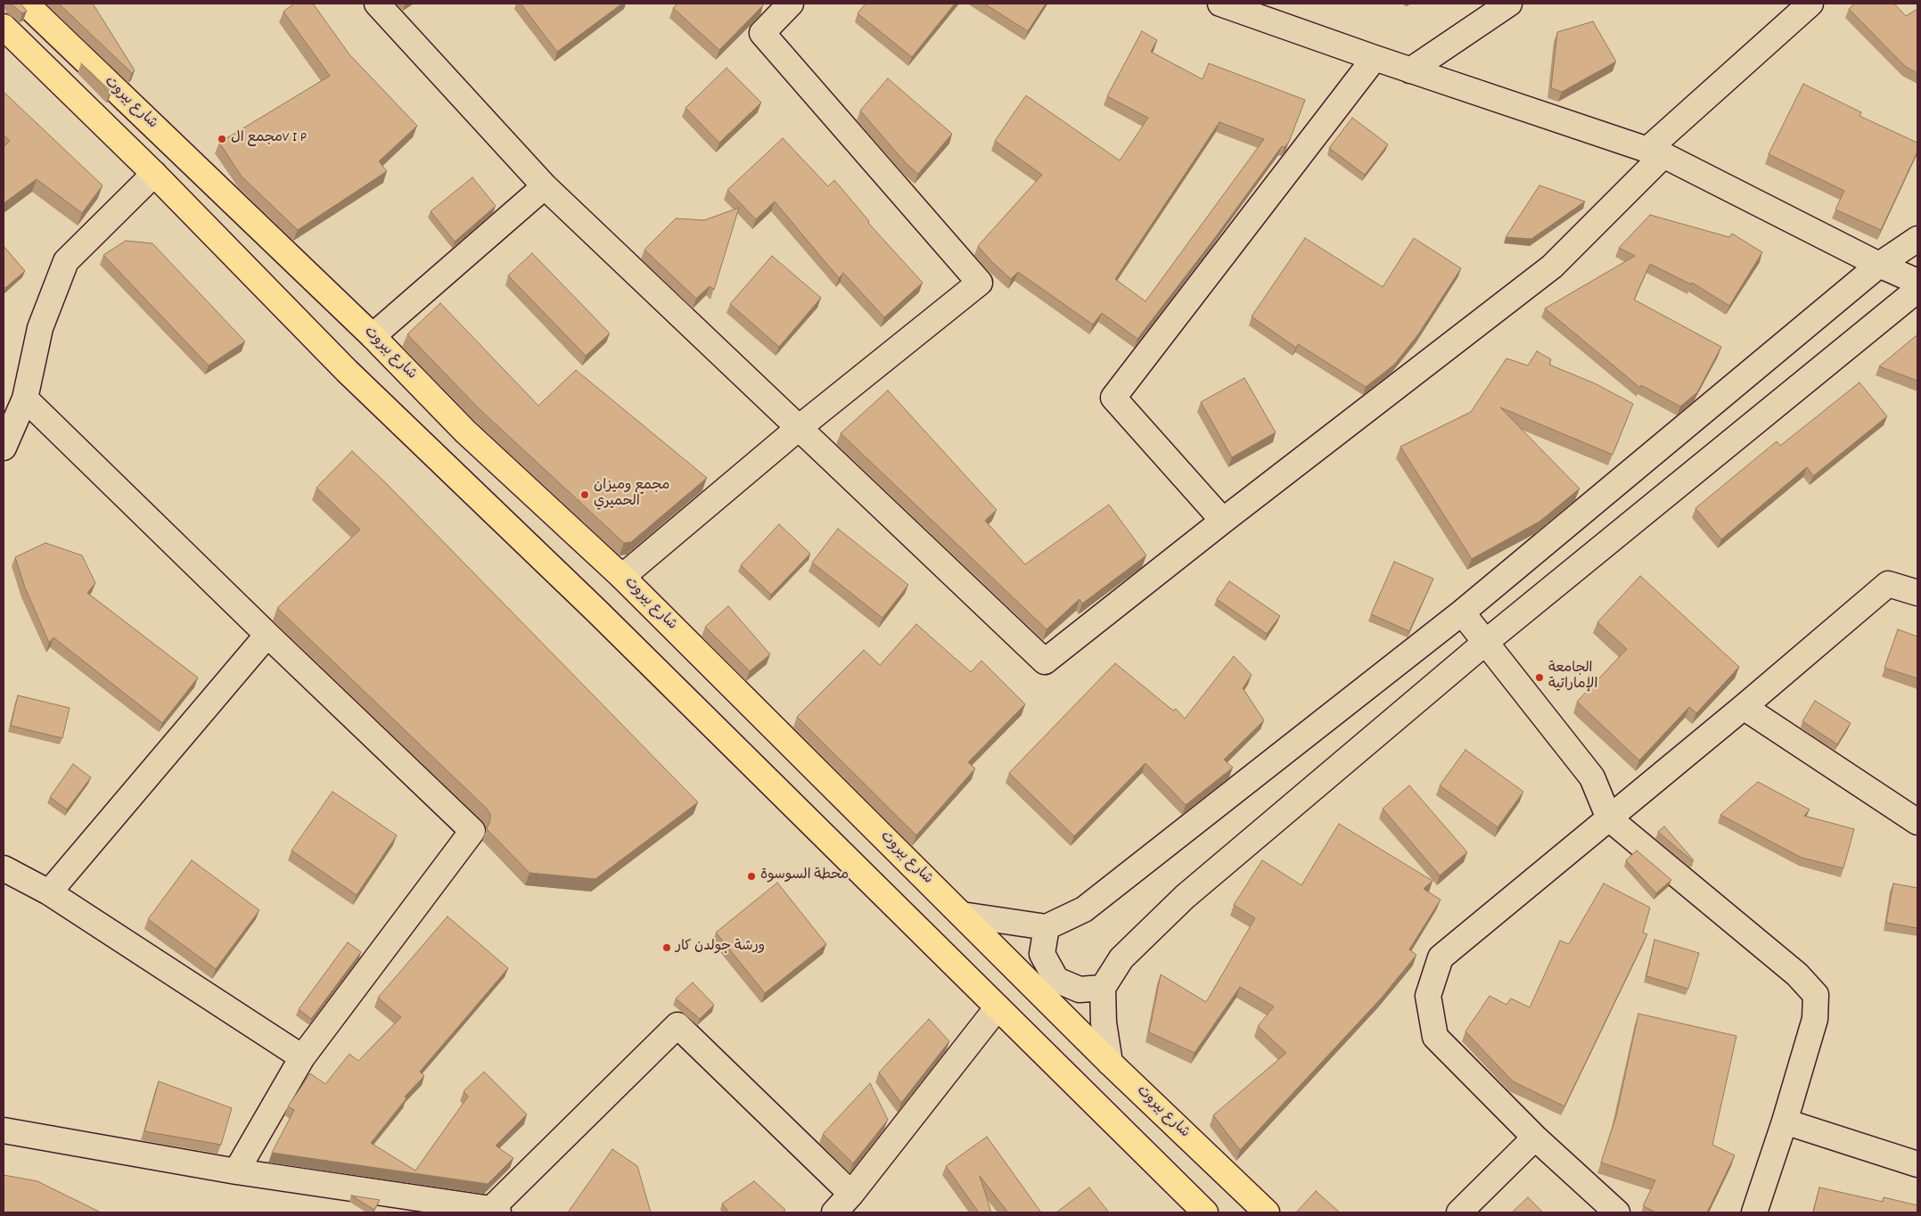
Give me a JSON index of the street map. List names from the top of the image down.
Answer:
{
  "streets": {
    "main road": ["شارع بيروت"]
  },
  "places": [
    "مجمع الV I P",
    "مجمع وميزان الحميري",
    "الجامعة الإماراتية",
    "محطة السوسوة",
    "ورشة جولدن كار"
  ]
}
